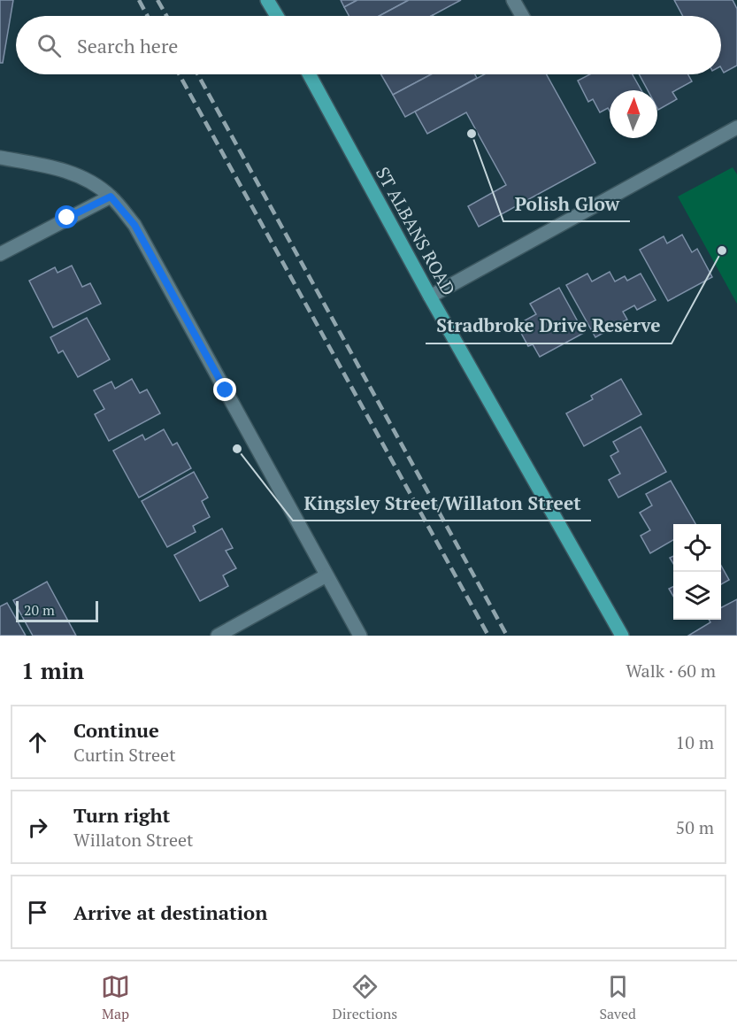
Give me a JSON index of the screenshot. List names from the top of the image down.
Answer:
{
  "streets": {
    "main road": ["ST ALBANS ROAD"]
  },
  "places": ["Polish Glow", "Stradbroke Drive Reserve", "Kingsley Street/Willaton Street"],
  "scale_bar": "20 m",
  "north": "top",
  "page": {
    "search": "Search here",
    "scale": "20 m",
    "heading": ["1 min", "Walk · 60 m"],
    "list": [
      ["Continue", "Curtin Street", "10 m"],
      ["Turn right", "Willaton Street", "50 m"],
      "Arrive at destination"
    ],
    "nav": ["Map", "Directions", "Saved"]
  }
}
